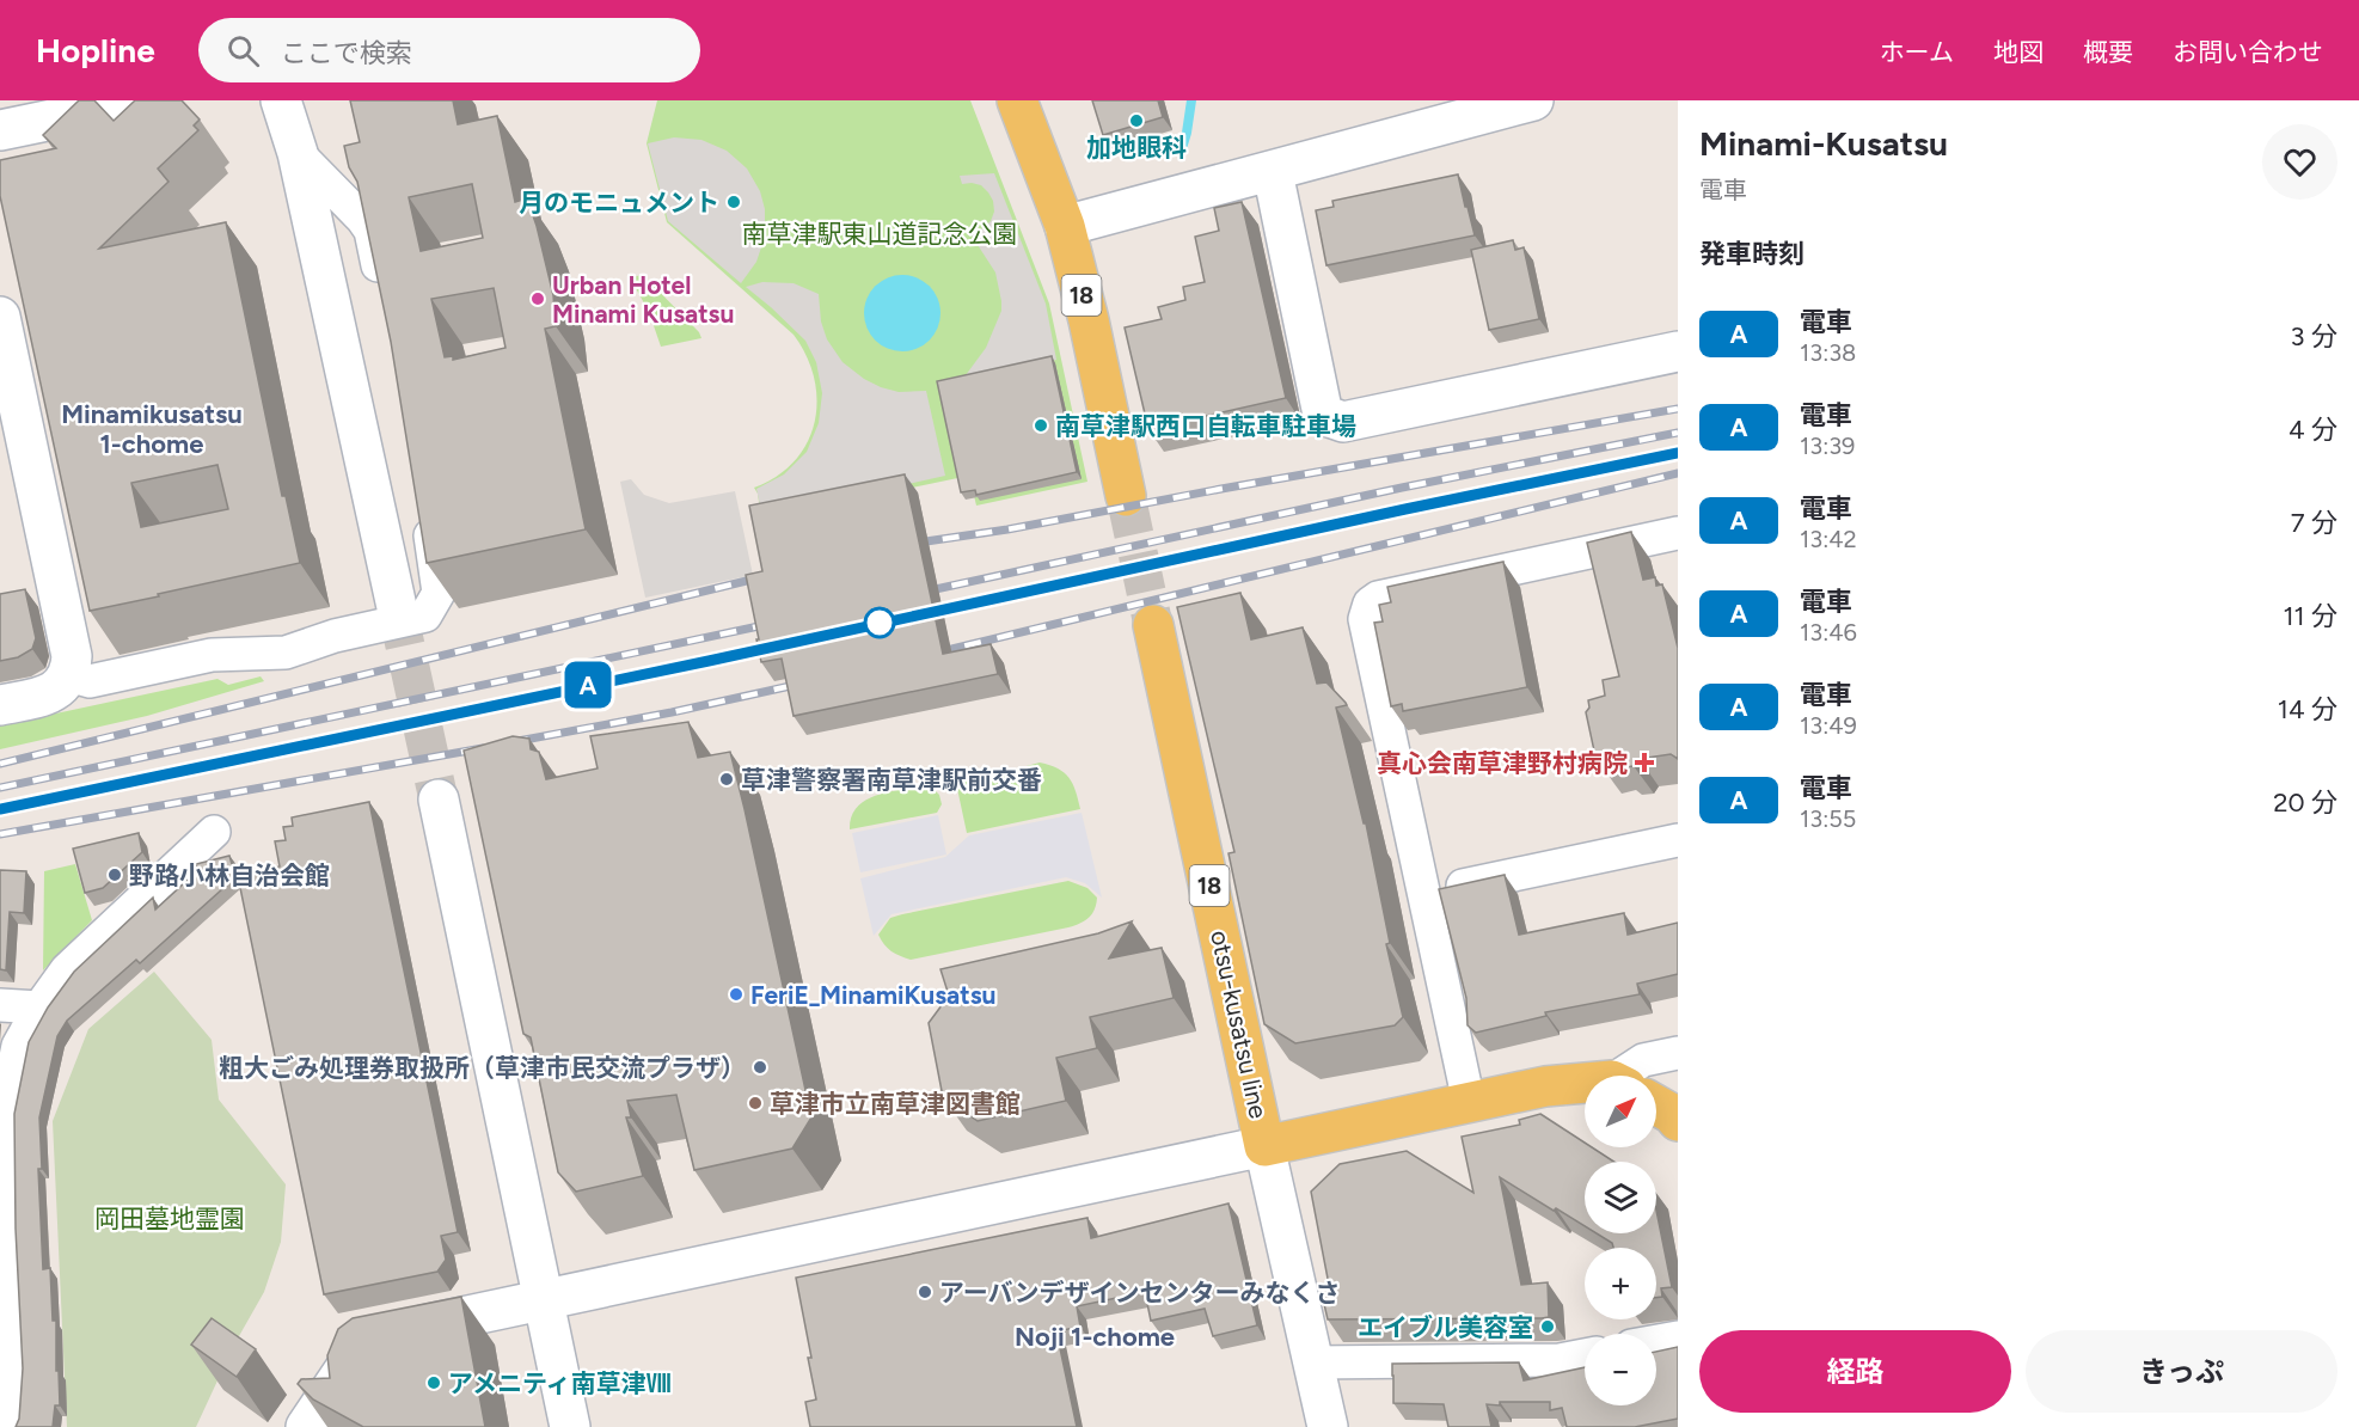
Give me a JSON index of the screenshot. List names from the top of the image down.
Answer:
{
  "streets": {
    "main road": ["18", "otsu-kusatsu line"]
  },
  "districts": ["Minamikusatsu 1-chome", "Noji 1-chome"],
  "parks": ["南草津駅東山道記念公園", "岡田墓地霊園"],
  "places": {
    "other": [
      "加地眼科",
      "月のモニュメント",
      "Urban Hotel Minami Kusatsu",
      "南草津駅西口自転車駐車場",
      "草津警察署南草津駅前交番",
      "野路小林自治会館",
      "FeriE_MinamiKusatsu",
      "粗大ごみ処理券取扱所（草津市民交流プラザ）",
      "草津市立南草津図書館",
      "アーバンデザインセンターみなくさ",
      "エイブル美容室",
      "アメニティ南草津Ⅷ"
    ],
    "health": ["真心会南草津野村病院"]
  },
  "north": "top right",
  "page": {
    "header": "Hopline",
    "search": "ここで検索",
    "nav": [
      "ホーム",
      "地図",
      "概要",
      "お問い合わせ"
    ],
    "on_map": "A",
    "heading": [
      ["Minami-Kusatsu", "電車"],
      "発車時刻"
    ],
    "list": [
      {
        "mark": "A",
        "name": "電車",
        "note": "13:38",
        "value": "3 分"
      },
      {
        "mark": "A",
        "name": "電車",
        "note": "13:39",
        "value": "4 分"
      },
      {
        "mark": "A",
        "name": "電車",
        "note": "13:42",
        "value": "7 分"
      },
      {
        "mark": "A",
        "name": "電車",
        "note": "13:46",
        "value": "11 分"
      },
      {
        "mark": "A",
        "name": "電車",
        "note": "13:49",
        "value": "14 分"
      },
      {
        "mark": "A",
        "name": "電車",
        "note": "13:55",
        "value": "20 分"
      }
    ],
    "map_buttons": ["+", "−"],
    "buttons": ["経路", "きっぷ"]
  }
}
